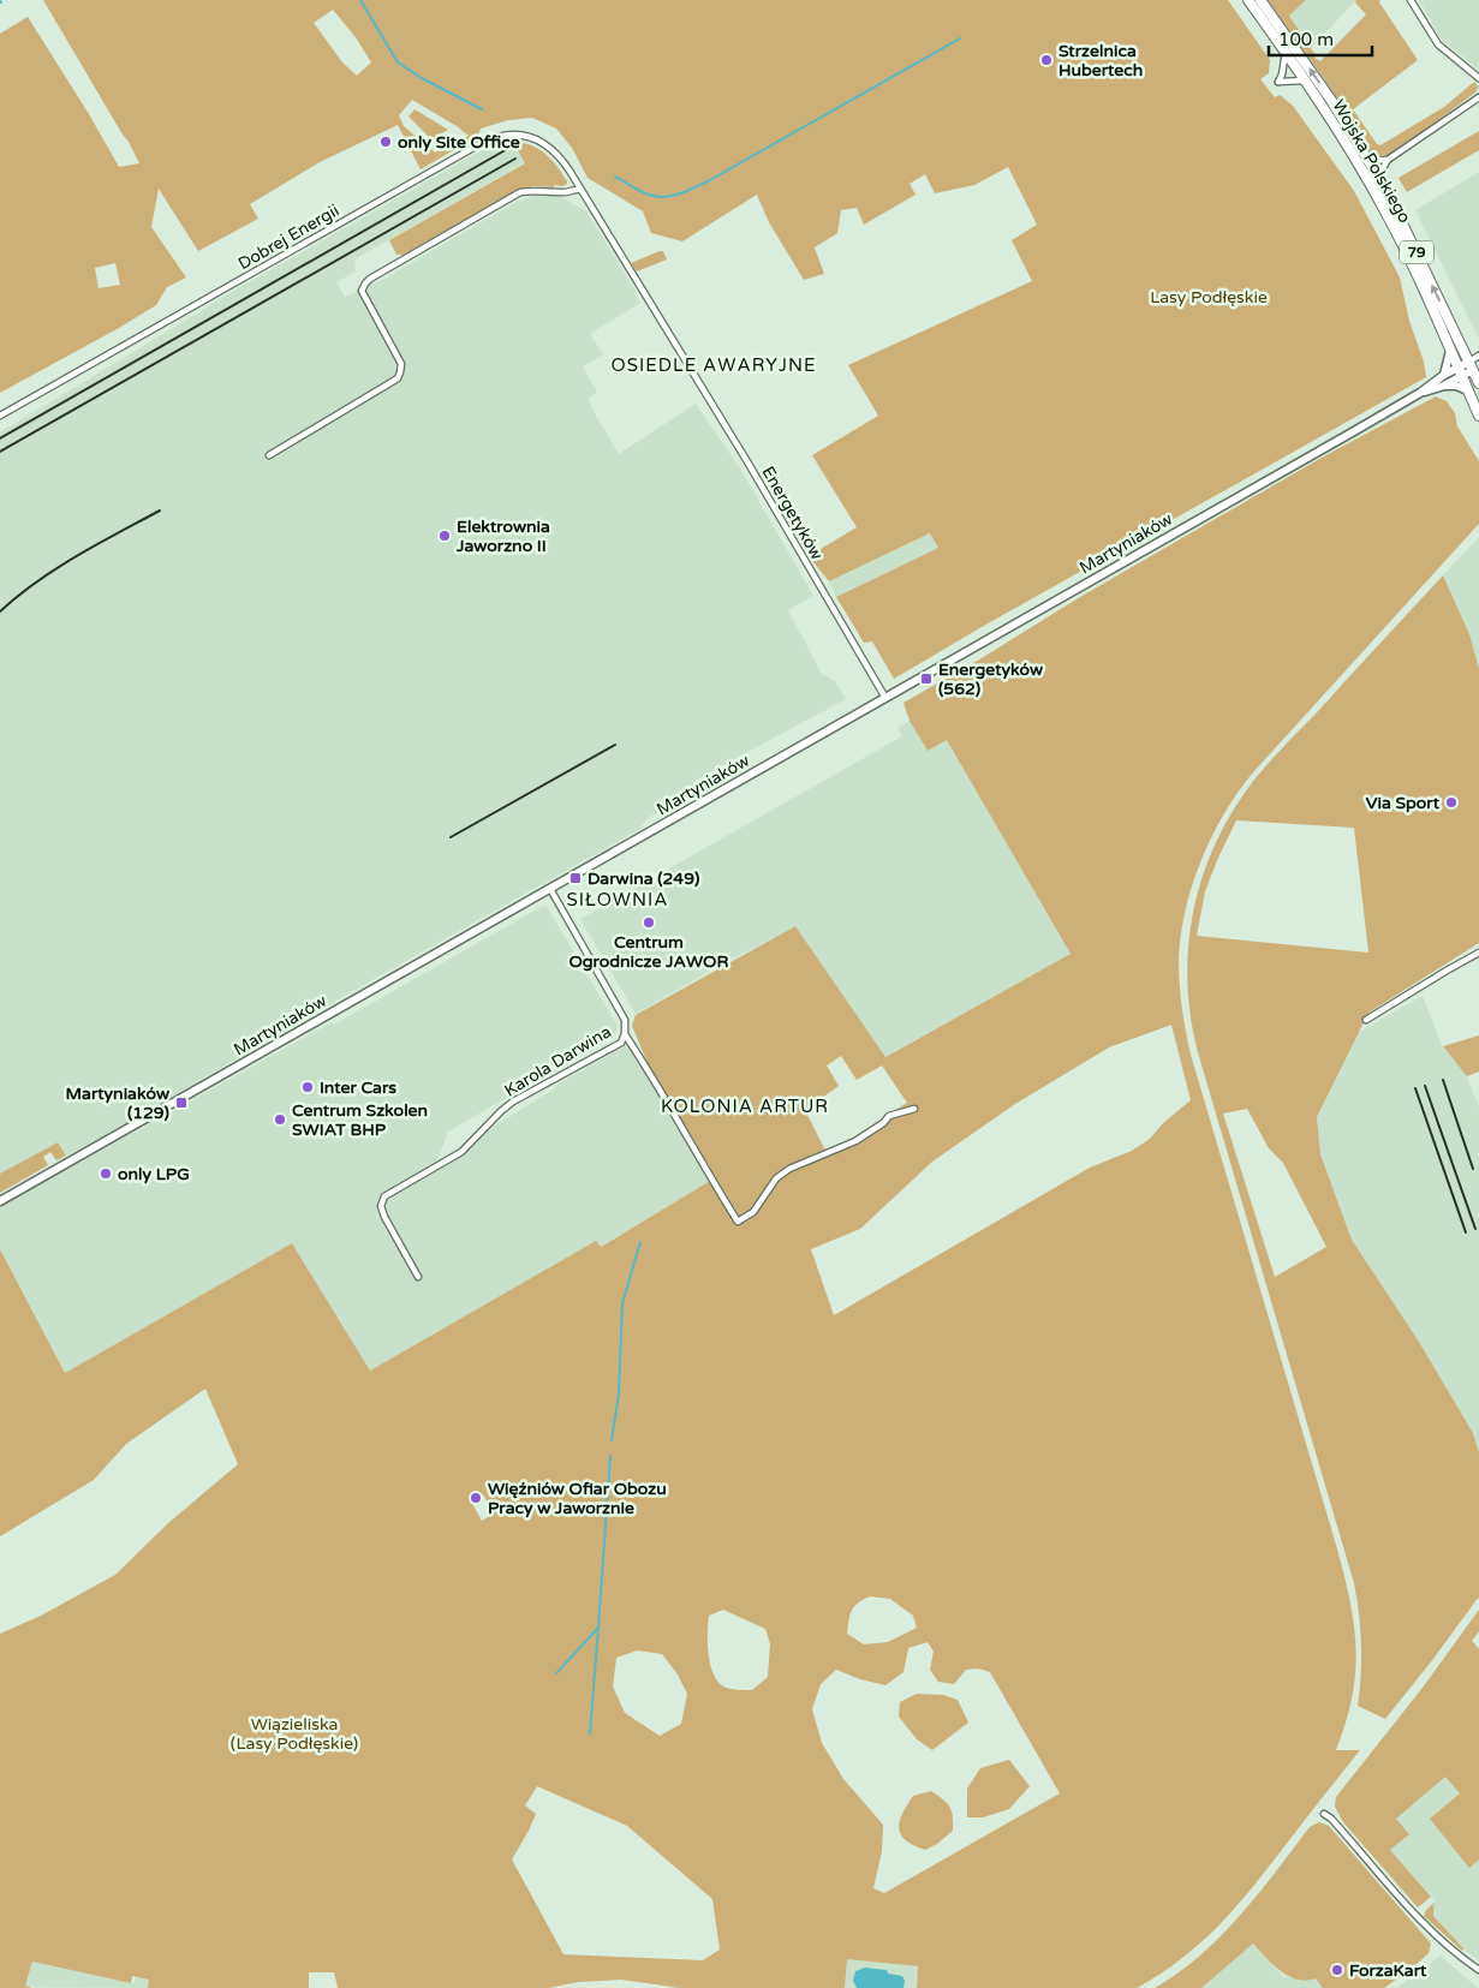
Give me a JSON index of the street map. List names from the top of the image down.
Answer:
{
  "streets": {
    "main road": ["Wojska Polskiego", "79", "Martyniaków"],
    "street": ["Dobrej Energii", "Energetyków", "Karola Darwina"]
  },
  "crossings": [
    ["Wojska Polskiego", "Martyniaków"],
    ["Dobrej Energii", "Energetyków"],
    ["Energetyków", "Martyniaków"],
    ["Martyniaków", "Karola Darwina"]
  ],
  "districts": ["OSIEDLE AWARYJNE", "SIŁOWNIA", "KOLONIA ARTUR"],
  "parks": ["Lasy Podłęskie", "Wiązieliska (Lasy Podłęskie)"],
  "places": {
    "other": [
      "Strzelnica Hubertech",
      "only Site Office",
      "Elektrownia Jaworzno II",
      "Via Sport",
      "Centrum Ogrodnicze JAWOR",
      "Inter Cars",
      "Centrum Szkolen SWIAT BHP",
      "only LPG",
      "Więźniów Ofiar Obozu Pracy w Jaworznie",
      "ForzaKart"
    ],
    "transit": ["Energetyków (562)", "Darwina (249)", "Martyniaków (129)"]
  },
  "scale_bar": "100 m"
}
